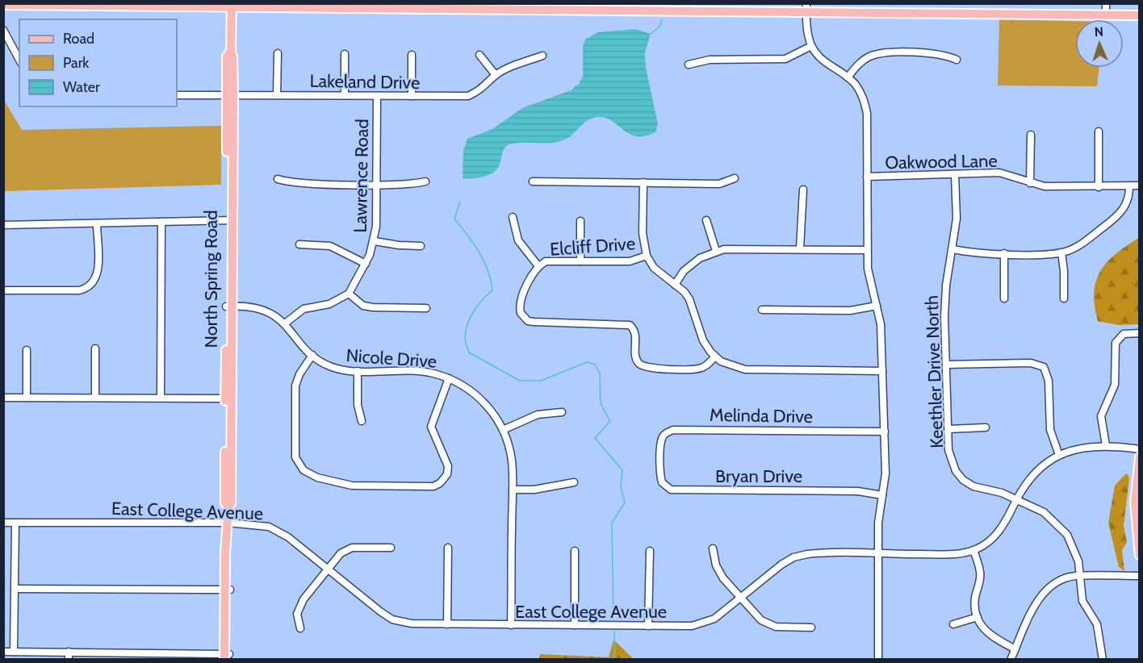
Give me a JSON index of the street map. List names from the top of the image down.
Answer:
{
  "streets": {
    "main road": ["North Spring Road"],
    "street": [
      "Lakeland Drive",
      "Oakwood Lane",
      "Lawrence Road",
      "Elcliff Drive",
      "Nicole Drive",
      "Keethler Drive North",
      "Melinda Drive",
      "Bryan Drive",
      "East College Avenue"
    ]
  },
  "crossings": [
    ["Lakeland Drive", "Lawrence Road"],
    ["Lakeland Drive", "North Spring Road"],
    ["Oakwood Lane", "Keethler Drive North"],
    ["North Spring Road", "Nicole Drive"],
    ["North Spring Road", "East College Avenue"],
    ["Nicole Drive", "East College Avenue"],
    ["Keethler Drive North", "East College Avenue"],
    ["Melinda Drive", "Bryan Drive"]
  ],
  "legend": ["Road", "Park", "Water"],
  "north": "top"
}
